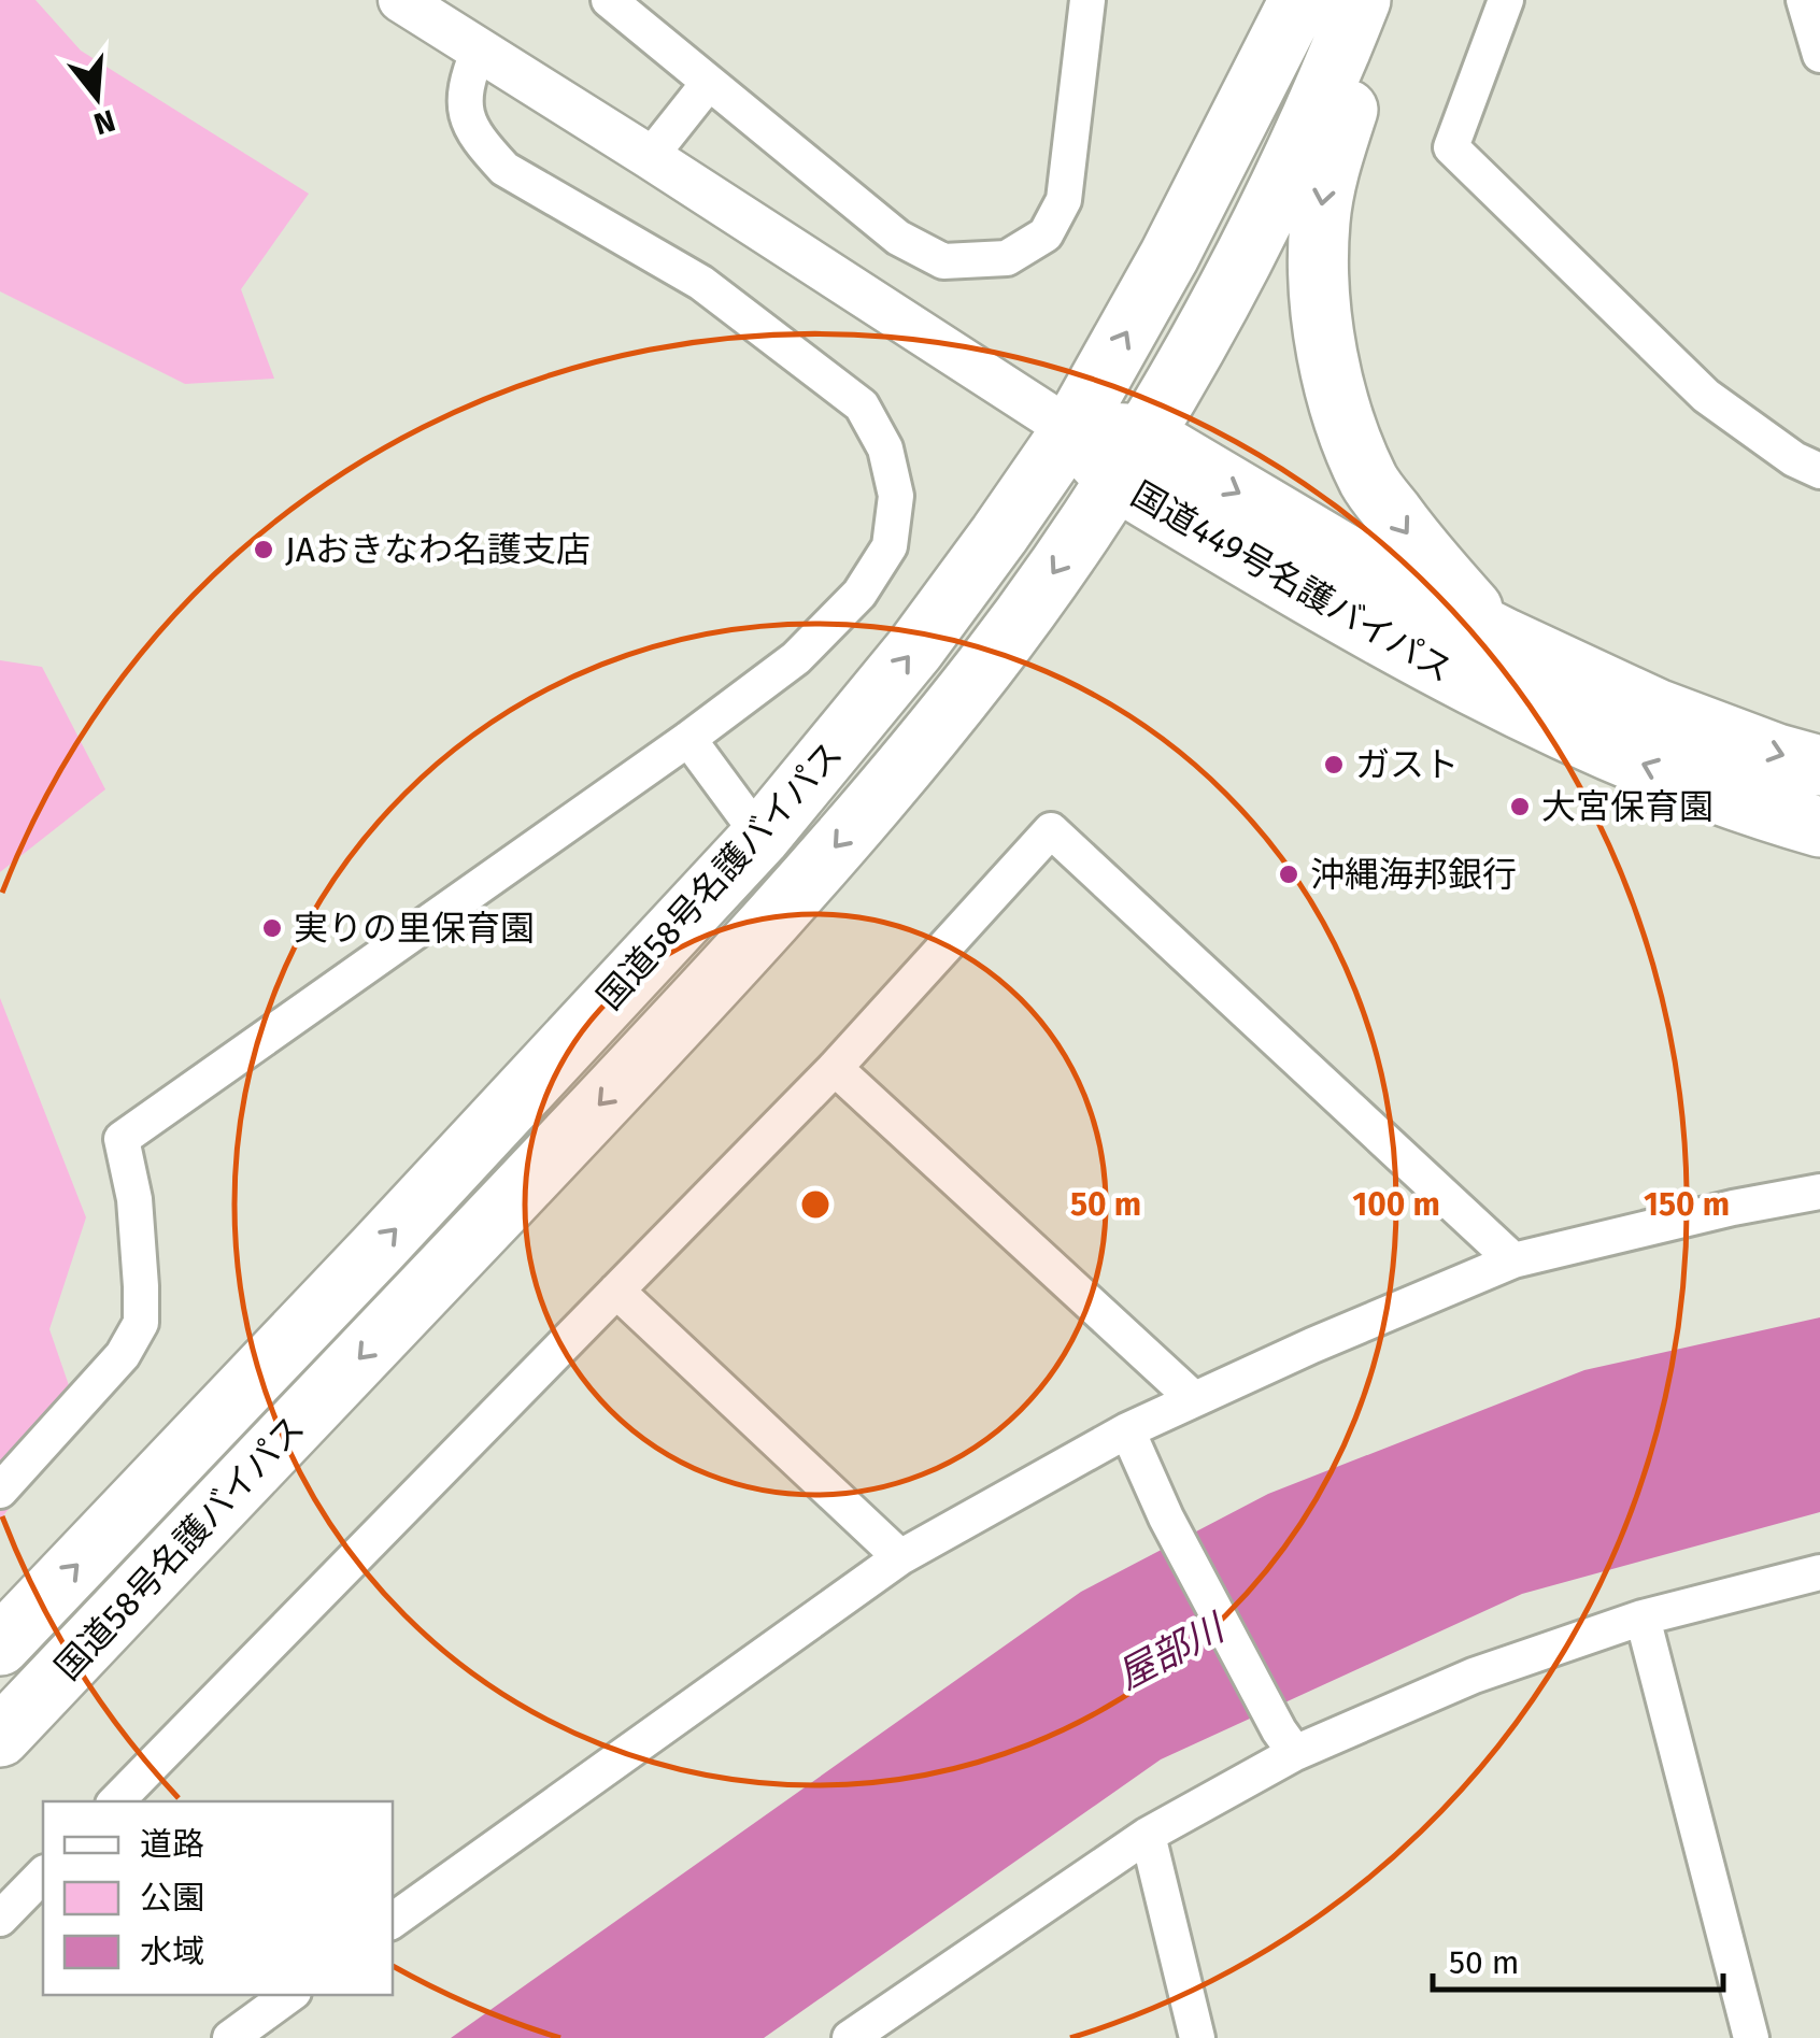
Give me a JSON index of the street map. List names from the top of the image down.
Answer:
{
  "streets": {
    "highway": ["国道449号名護バイパス", "国道58号名護バイパス"]
  },
  "crossings": [
    ["国道449号名護バイパス", "国道58号名護バイパス"]
  ],
  "water": ["屋部川"],
  "places": [
    "JAおきなわ名護支店",
    "ガスト",
    "大宮保育園",
    "沖縄海邦銀行",
    "実りの里保育園"
  ],
  "legend": ["道路", "公園", "水域"],
  "scale_bar": "50 m",
  "north": "bottom",
  "rings": ["50 m", "100 m", "150 m"]
}
